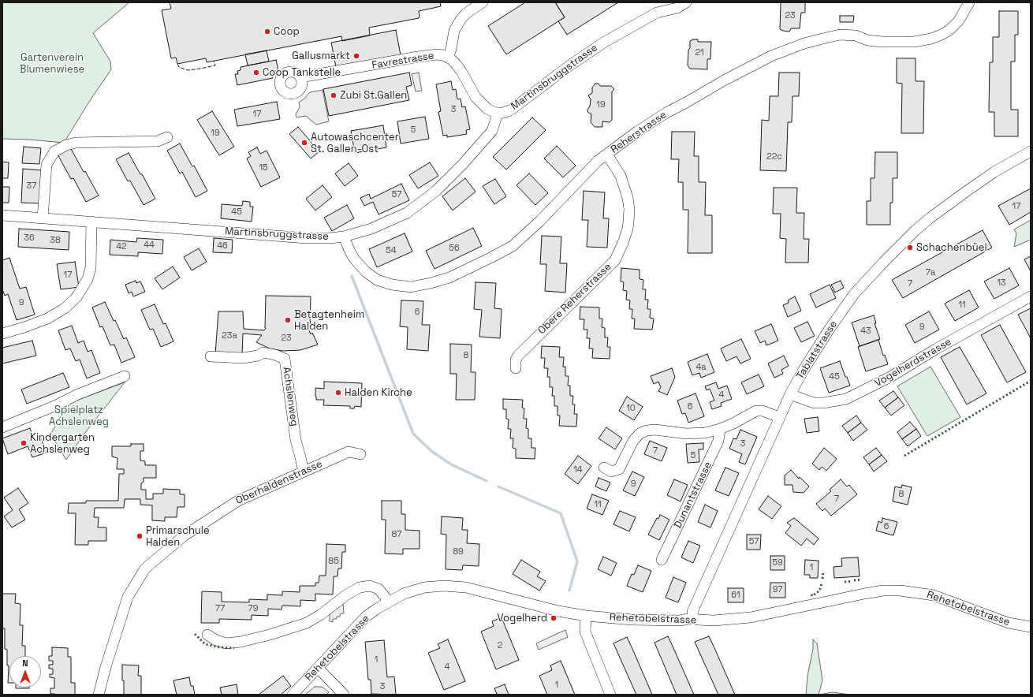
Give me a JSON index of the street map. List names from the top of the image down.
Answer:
{
  "streets": {
    "street": [
      "Favrestrasse",
      "Martinsbruggstrasse",
      "Reherstrasse",
      "Obere Reherstrasse",
      "Tablatstrasse",
      "Vogelherdstrasse",
      "Achslenweg",
      "Oberhaldenstrasse",
      "Dunantstrasse",
      "Rehetobelstrasse"
    ]
  },
  "crossings": [
    ["Favrestrasse", "Martinsbruggstrasse"],
    ["Martinsbruggstrasse", "Reherstrasse"],
    ["Reherstrasse", "Obere Reherstrasse"],
    ["Tablatstrasse", "Vogelherdstrasse"],
    ["Tablatstrasse", "Rehetobelstrasse"],
    ["Achslenweg", "Oberhaldenstrasse"]
  ],
  "parks": ["Gartenverein Blumenwiese", "Spielplatz Achslenweg"],
  "places": [
    "Coop",
    "Gallusmarkt",
    "Coop Tankstelle",
    "Zubi St.Gallen",
    "Autowaschcenter St. Gallen-Ost",
    "Schachenbüel",
    "Betagtenheim Halden",
    "Halden Kirche",
    "Kindergarten Achslenweg",
    "Primarschule Halden",
    "Vogelherd"
  ],
  "house_numbers": [
    "23",
    "21",
    "19",
    "3",
    "17",
    "5",
    "19",
    "22c",
    "15",
    "37",
    "57",
    "17",
    "45",
    "36",
    "38",
    "44",
    "46",
    "42",
    "56",
    "54",
    "7a",
    "17",
    "13",
    "7",
    "9",
    "11",
    "6",
    "9",
    "43",
    "23a",
    "23",
    "8",
    "4a",
    "45",
    "4",
    "6",
    "10",
    "3",
    "7",
    "5",
    "14",
    "9",
    "8",
    "7",
    "11",
    "6",
    "87",
    "57",
    "89",
    "85",
    "59",
    "1",
    "97",
    "61",
    "77",
    "79",
    "2",
    "1",
    "4",
    "1",
    "3"
  ],
  "north": "top"
}
